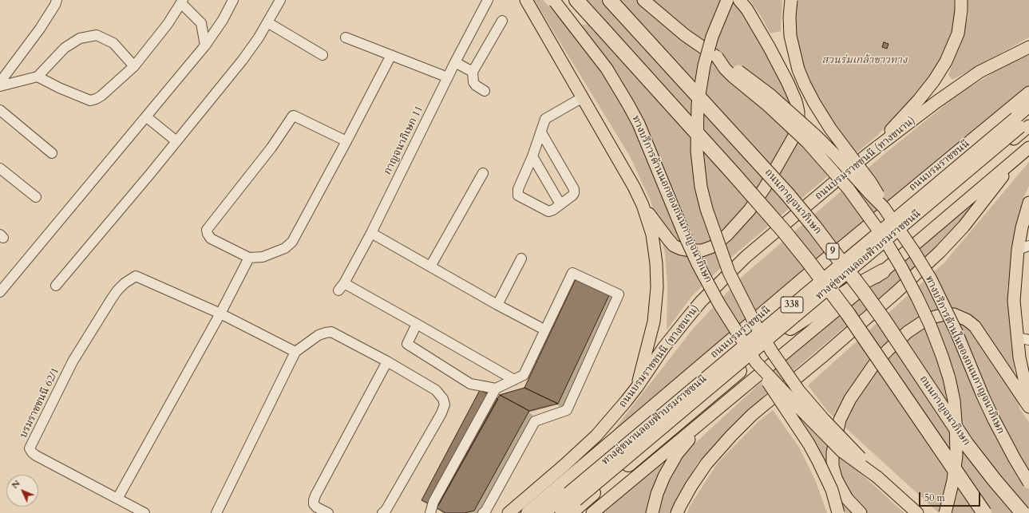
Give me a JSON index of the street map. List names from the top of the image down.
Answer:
{
  "streets": {
    "highway": [
      "ถนนบรมราชชนนี",
      "ถนนกาญจนาภิเษก",
      "9",
      "338"
    ],
    "main road": [
      "ถนนบรมราชชนนี (ทางขนาน)",
      "ทางบริการด้านนอกของถนนกาญจนาภิเษก",
      "ทางคู่ขนานลอยฟ้าบรมราชชนนี",
      "ทางบริการด้านในของถนนกาญจนาภิเษก"
    ],
    "street": ["กาญจนาภิเษก 11", "บรมราชชนนี 62/1"]
  },
  "parks": ["สวนร่มเกล้าชาวทาง"],
  "scale_bar": "50 m",
  "north": "top left"
}
